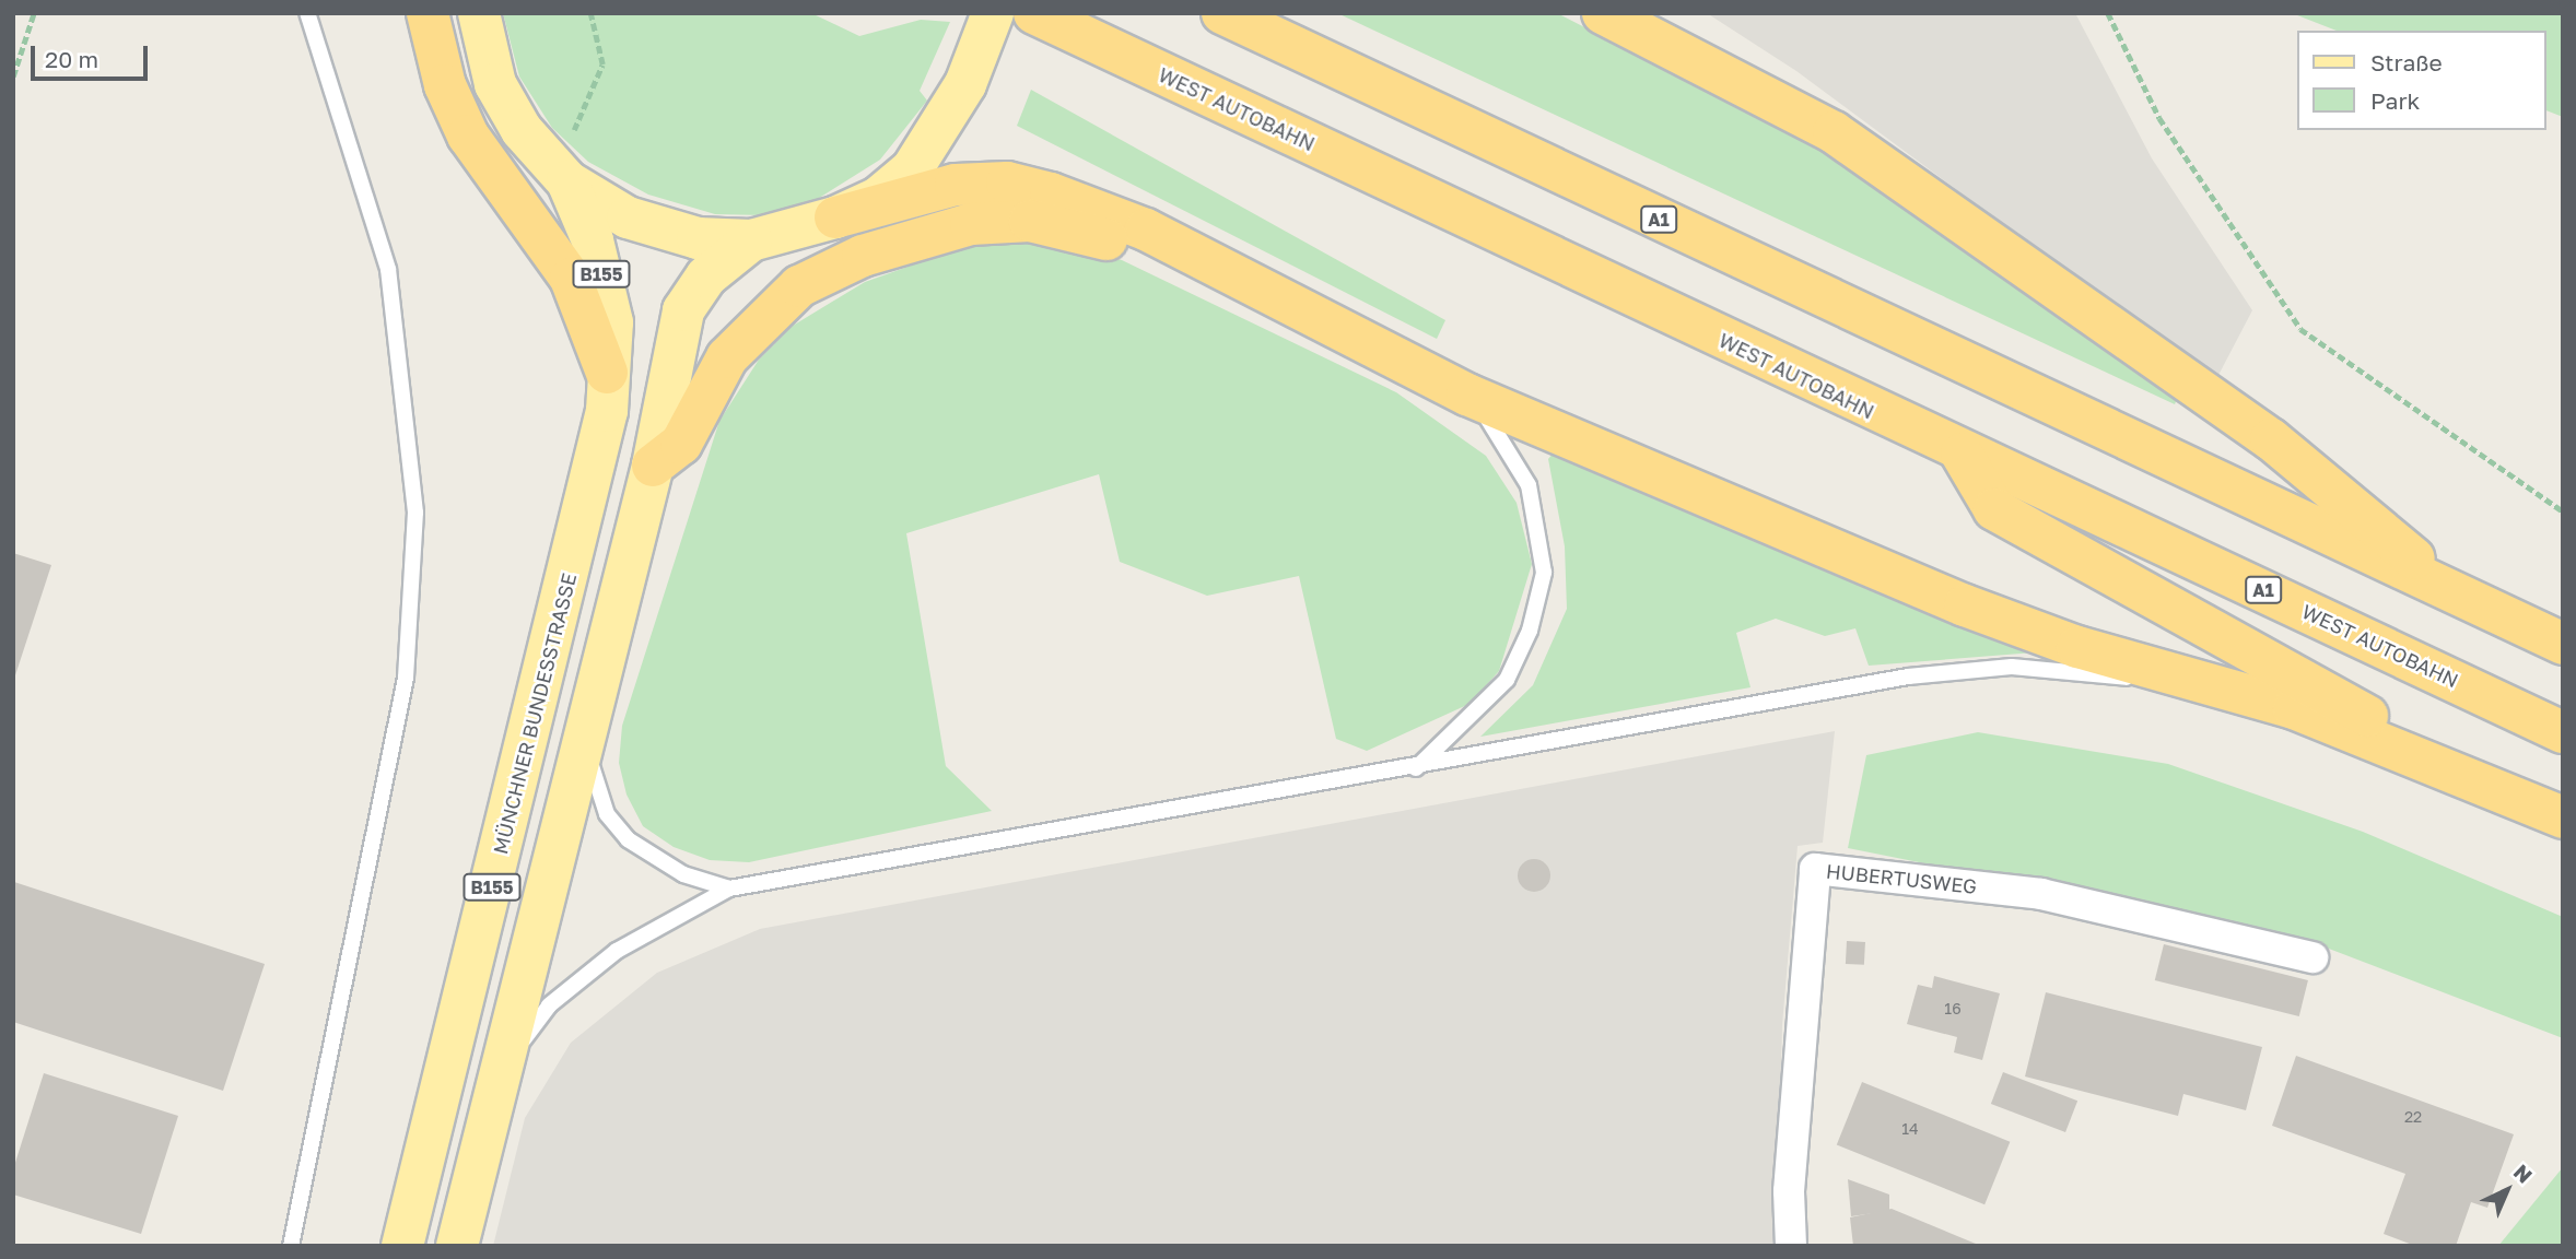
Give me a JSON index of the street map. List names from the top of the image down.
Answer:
{
  "streets": {
    "highway": ["WEST AUTOBAHN", "A1"],
    "main road": ["B155", "MÜNCHNER BUNDESSTRASSE"],
    "street": ["HUBERTUSWEG"]
  },
  "house_numbers": ["16", "22", "14"],
  "legend": ["Straße", "Park"],
  "scale_bar": "20 m",
  "north": "top right"
}
